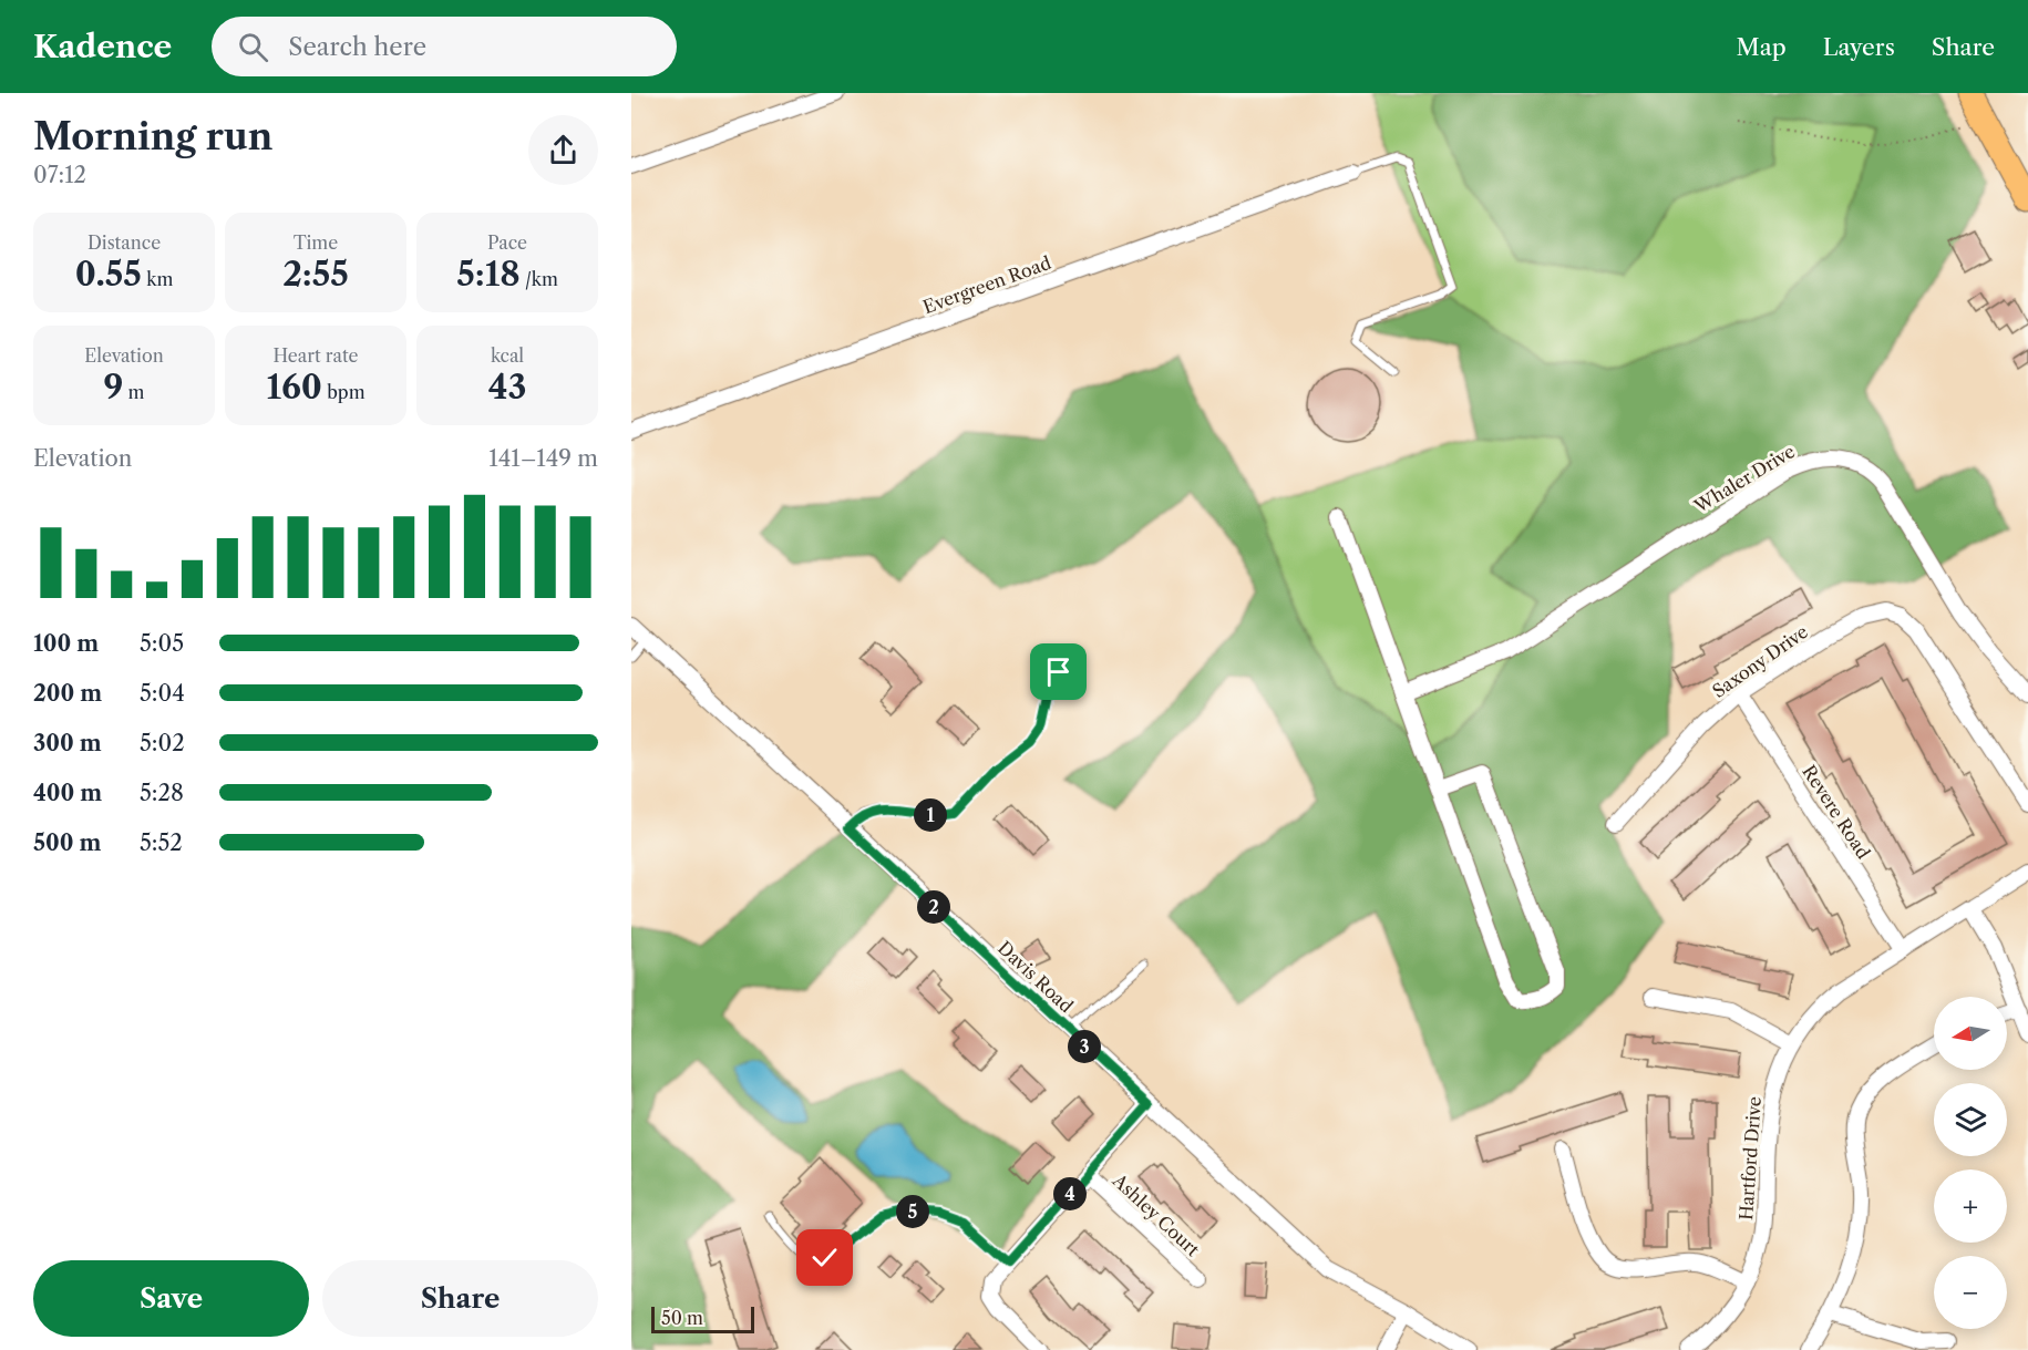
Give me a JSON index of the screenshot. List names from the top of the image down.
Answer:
{
  "streets": {
    "street": [
      "Evergreen Road",
      "Whaler Drive",
      "Saxony Drive",
      "Revere Road",
      "Davis Road",
      "Hartford Drive",
      "Ashley Court"
    ]
  },
  "crossings": [
    ["Saxony Drive", "Revere Road"],
    ["Revere Road", "Hartford Drive"]
  ],
  "scale_bar": "50 m",
  "north": "left",
  "page": {
    "header": "Kadence",
    "search": "Search here",
    "nav": ["Map", "Layers", "Share"],
    "heading": ["Morning run", "07:12"],
    "stats": [
      ["Distance", "0.55 km"],
      ["Time", "2:55"],
      ["Pace", "5:18 /km"],
      ["Elevation", "9 m"],
      ["Heart rate", "160 bpm"],
      ["kcal", "43"]
    ],
    "chart": ["Elevation", "141–149 m"],
    "list": [
      {
        "name": "100 m",
        "note": "5:05"
      },
      {
        "name": "200 m",
        "note": "5:04"
      },
      {
        "name": "300 m",
        "note": "5:02"
      },
      {
        "name": "400 m",
        "note": "5:28"
      },
      {
        "name": "500 m",
        "note": "5:52"
      }
    ],
    "pins": [
      "1",
      "2",
      "3",
      "4",
      "5"
    ],
    "map_buttons": ["+", "−"],
    "buttons": ["Save", "Share"],
    "scale": "50 m"
  }
}
